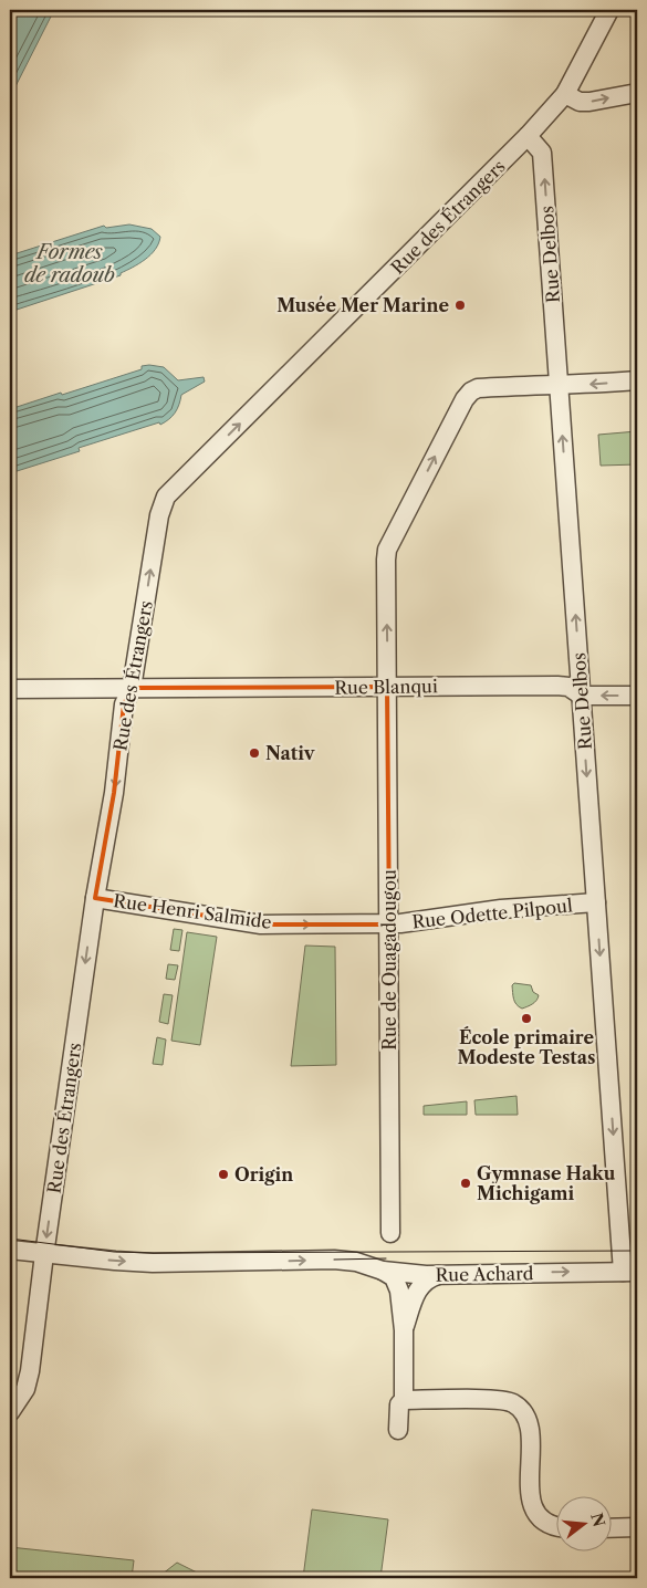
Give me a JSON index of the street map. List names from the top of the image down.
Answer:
{
  "streets": {
    "street": [
      "Rue des Étrangers",
      "Rue Delbos",
      "Rue Blanqui",
      "Rue Henri Salmide",
      "Rue Odette Pilpoul",
      "Rue de Ouagadougou",
      "Rue Achard"
    ]
  },
  "crossings": [
    ["Rue des Étrangers", "Rue Delbos"],
    ["Rue des Étrangers", "Rue Blanqui"],
    ["Rue des Étrangers", "Rue Henri Salmide"],
    ["Rue des Étrangers", "Rue Achard"],
    ["Rue Delbos", "Rue Blanqui"],
    ["Rue Delbos", "Rue Odette Pilpoul"],
    ["Rue Delbos", "Rue de Ouagadougou"],
    ["Rue Delbos", "Rue Achard"],
    ["Rue Blanqui", "Rue de Ouagadougou"],
    ["Rue Henri Salmide", "Rue Odette Pilpoul"],
    ["Rue Henri Salmide", "Rue de Ouagadougou"],
    ["Rue Odette Pilpoul", "Rue de Ouagadougou"]
  ],
  "one_way": ["Rue Henri Salmide", "Rue Achard"],
  "water": ["Formes de radoub"],
  "places": [
    "Musée Mer Marine",
    "Nativ",
    "École primaire Modeste Testas",
    "Origin",
    "Gymnase Haku Michigami"
  ],
  "north": "right"
}
